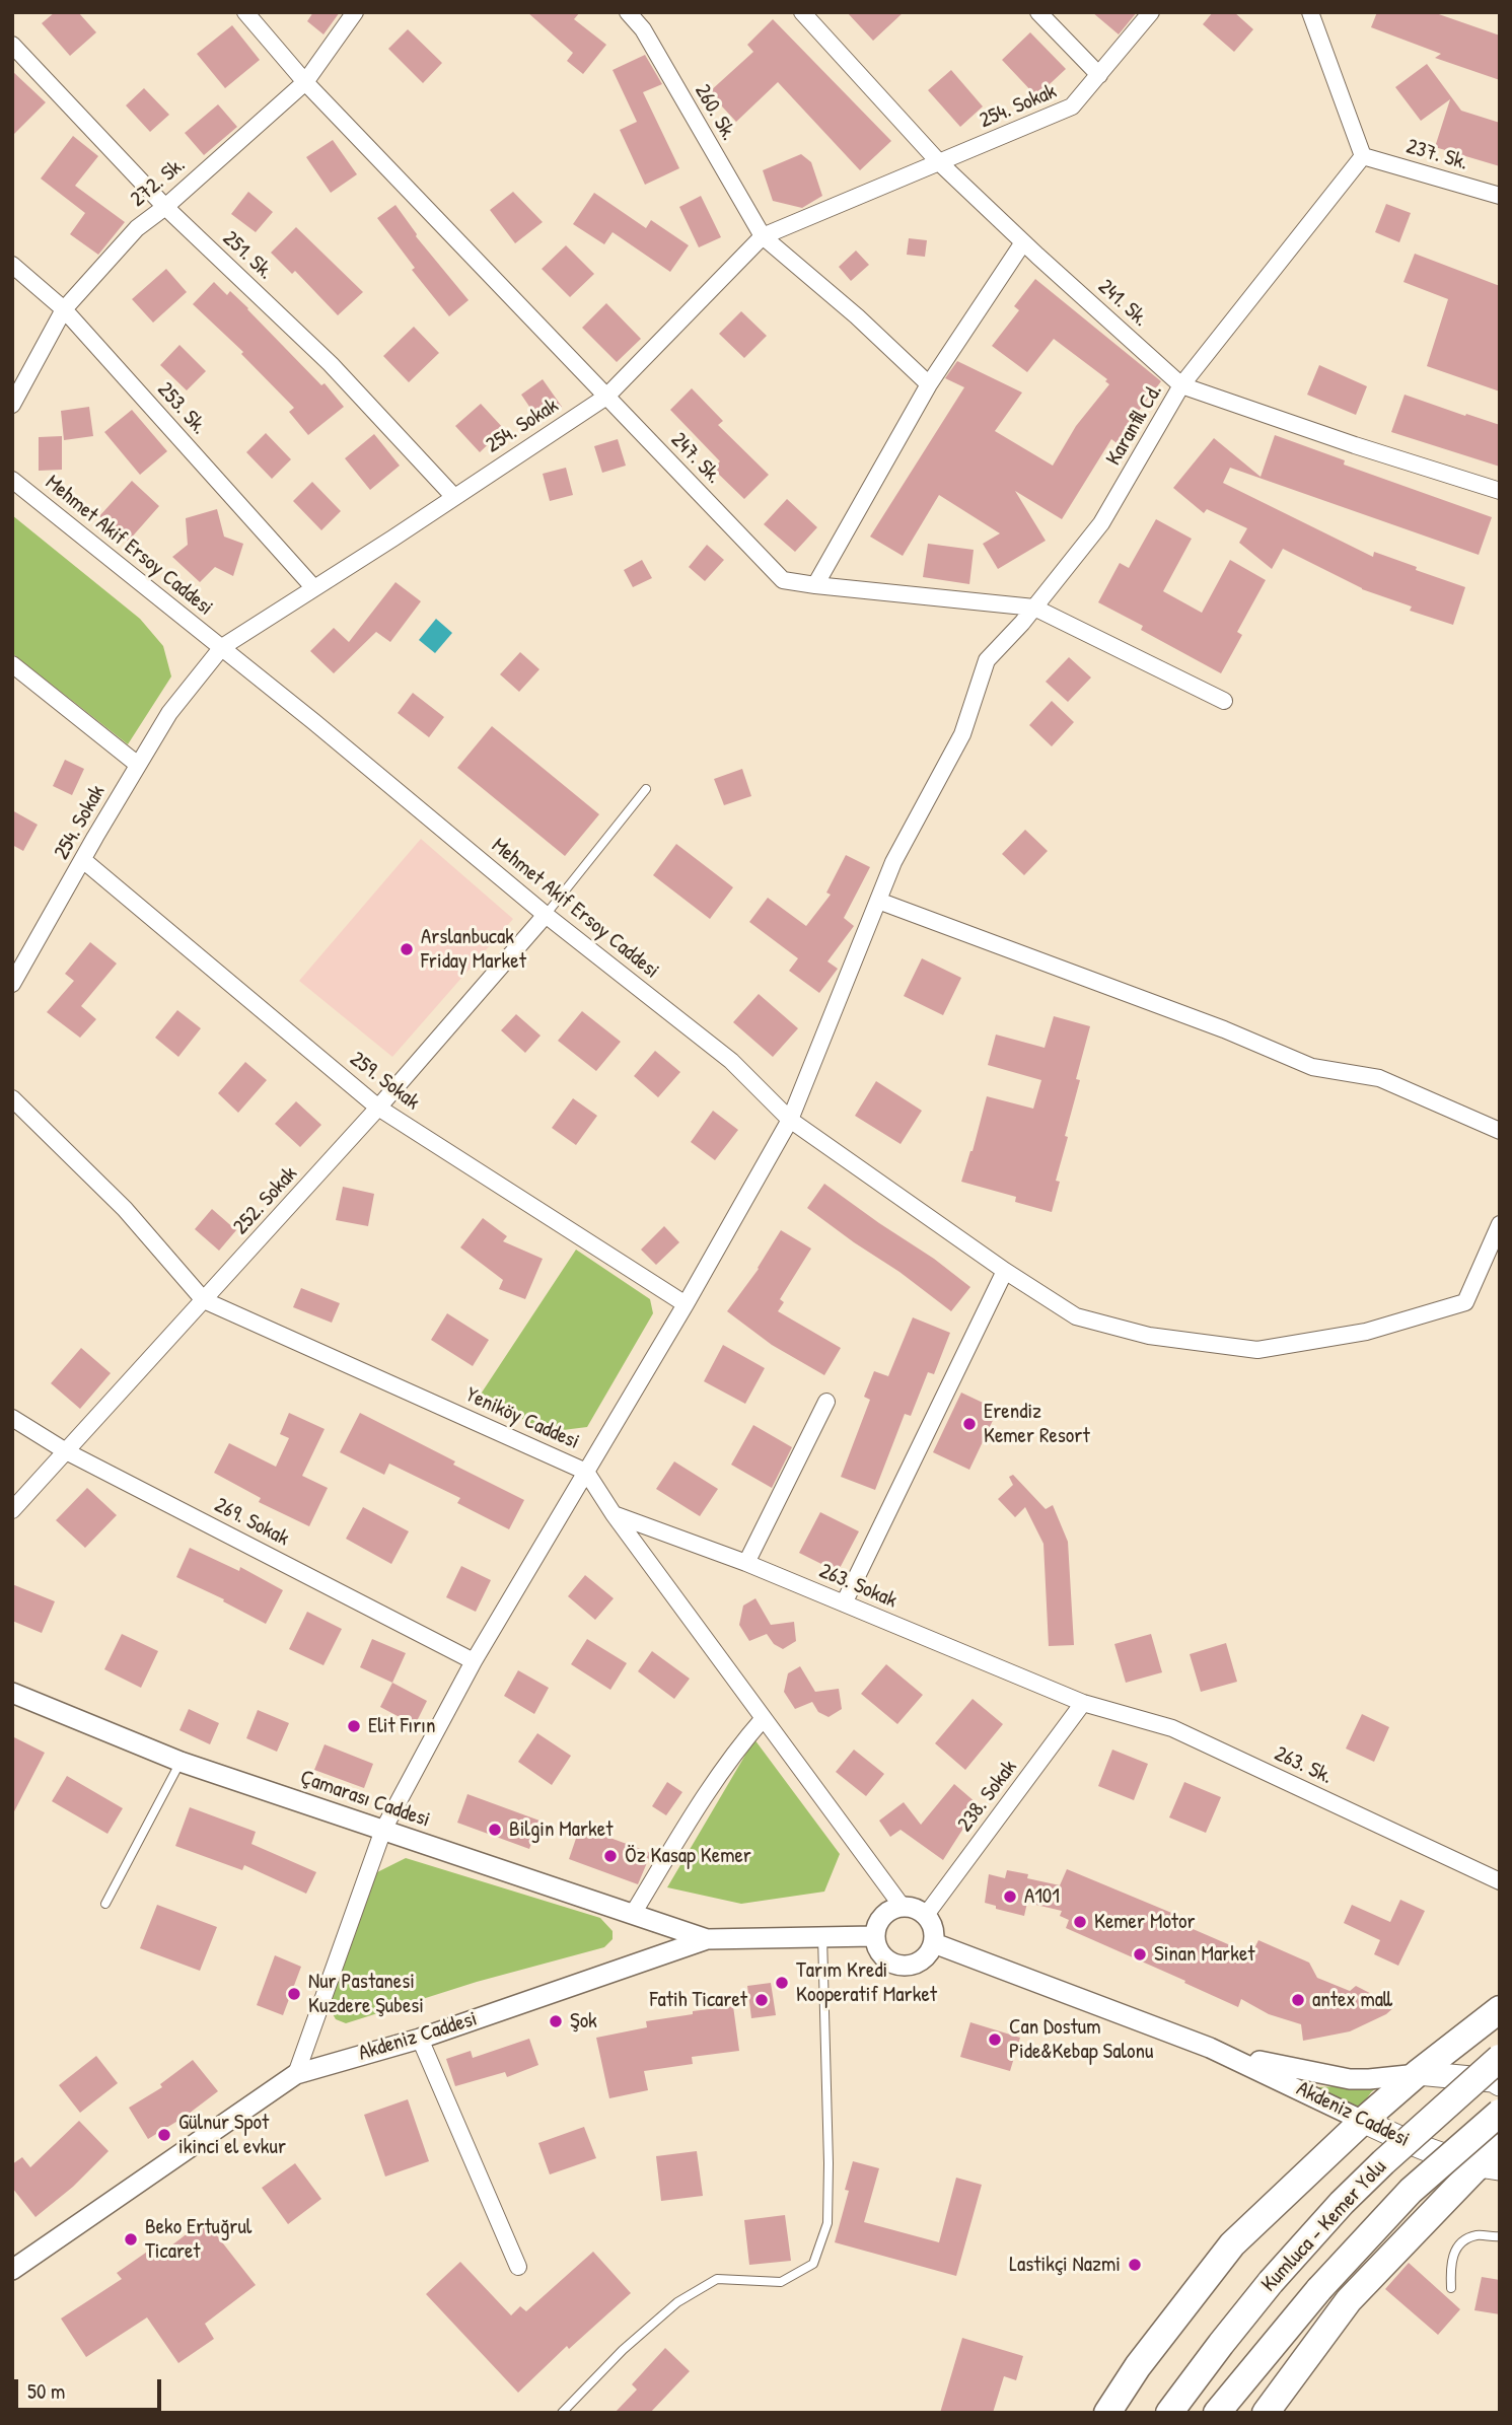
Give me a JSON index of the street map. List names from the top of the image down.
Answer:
{
  "streets": {
    "highway": ["Kumluca - Kemer Yolu"],
    "main road": ["Akdeniz Caddesi"],
    "street": [
      "254. Sokak",
      "260. Sk.",
      "237. Sk.",
      "272. Sk.",
      "251. Sk.",
      "241. Sk.",
      "253. Sk.",
      "Karanfil Cd.",
      "247. Sk.",
      "Mehmet Akif Ersoy Caddesi",
      "259. Sokak",
      "252. Sokak",
      "Yeniköy Caddesi",
      "269. Sokak",
      "263. Sokak",
      "263. Sk.",
      "238. Sokak",
      "Çamarası Caddesi"
    ]
  },
  "crossings": [
    ["254. Sokak", "260. Sk."],
    ["254. Sokak", "251. Sk."],
    ["254. Sokak", "241. Sk."],
    ["254. Sokak", "253. Sk."],
    ["254. Sokak", "247. Sk."],
    ["254. Sokak", "Mehmet Akif Ersoy Caddesi"],
    ["254. Sokak", "259. Sokak"],
    ["237. Sk.", "Karanfil Cd."],
    ["272. Sk.", "251. Sk."],
    ["272. Sk.", "253. Sk."],
    ["272. Sk.", "247. Sk."],
    ["241. Sk.", "Karanfil Cd."],
    ["Karanfil Cd.", "247. Sk."],
    ["Karanfil Cd.", "Mehmet Akif Ersoy Caddesi"],
    ["Mehmet Akif Ersoy Caddesi", "252. Sokak"],
    ["259. Sokak", "252. Sokak"],
    ["252. Sokak", "Yeniköy Caddesi"],
    ["252. Sokak", "269. Sokak"],
    ["Yeniköy Caddesi", "263. Sokak"],
    ["Yeniköy Caddesi", "238. Sokak"],
    ["Yeniköy Caddesi", "Akdeniz Caddesi"],
    ["263. Sokak", "263. Sk."],
    ["263. Sokak", "238. Sokak"],
    ["263. Sk.", "238. Sokak"],
    ["238. Sokak", "Akdeniz Caddesi"],
    ["Çamarası Caddesi", "Akdeniz Caddesi"]
  ],
  "places": [
    "Arslanbucak Friday Market",
    "Erendiz Kemer Resort",
    "Elit Fırın",
    "Bilgin Market",
    "Öz Kasap Kemer",
    "A101",
    "Kemer Motor",
    "Sinan Market",
    "Tarım Kredi Kooperatif Market",
    "Nur Pastanesi Kuzdere Şubesi",
    "Fatih Ticaret",
    "antex mall",
    "Şok",
    "Can Dostum Pide&Kebap Salonu",
    "Gülnur Spot ikinci el evkur",
    "Beko Ertuğrul Ticaret",
    "Lastikçi Nazmi"
  ],
  "scale_bar": "50 m"
}
